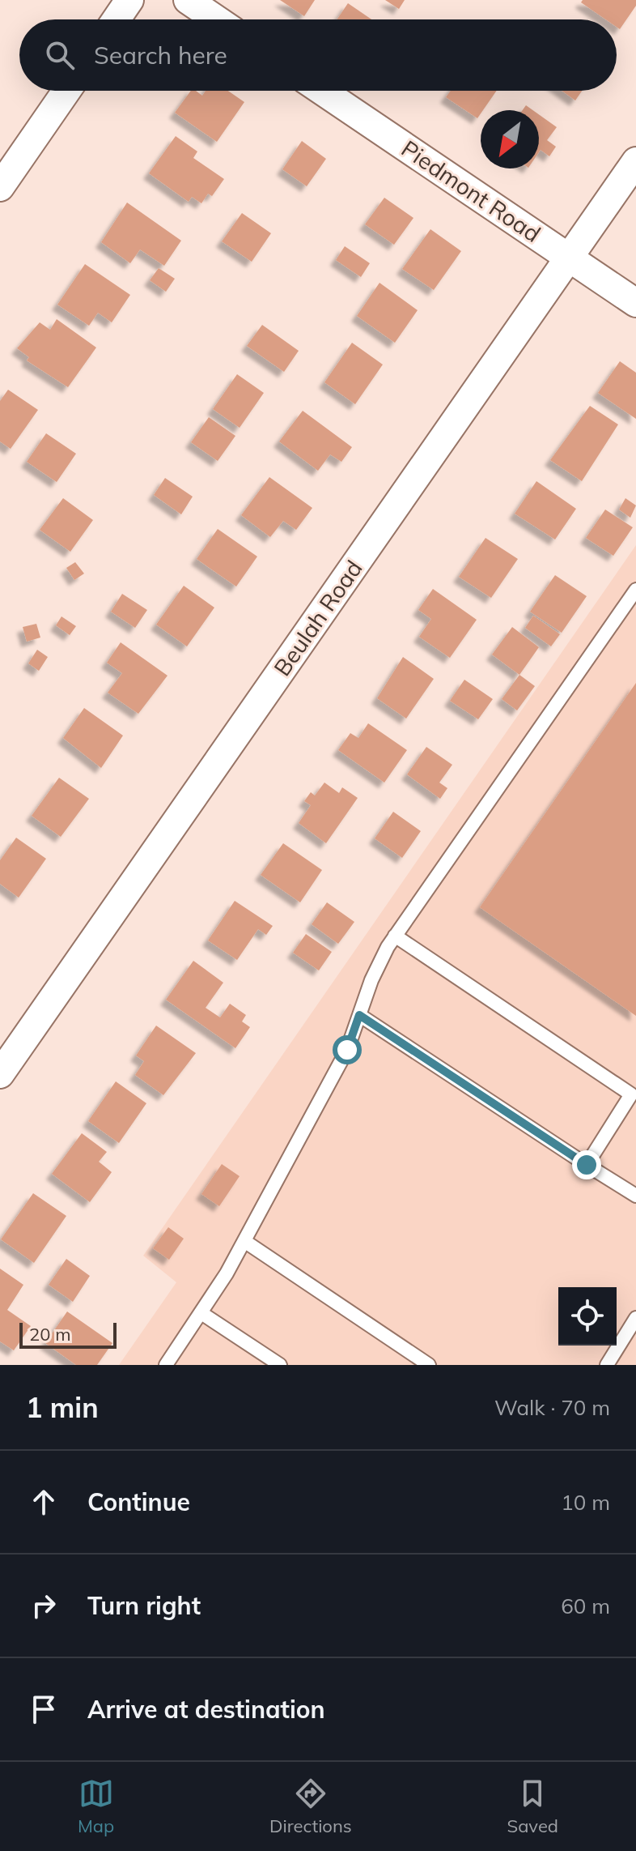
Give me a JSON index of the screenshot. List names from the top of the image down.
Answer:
{
  "streets": {
    "street": ["Piedmont Road", "Beulah Road"]
  },
  "crossings": [
    ["Piedmont Road", "Beulah Road"]
  ],
  "scale_bar": "20 m",
  "north": "bottom left",
  "page": {
    "search": "Search here",
    "scale": "20 m",
    "heading": ["1 min", "Walk · 70 m"],
    "list": [
      ["Continue", "10 m"],
      ["Turn right", "60 m"],
      "Arrive at destination"
    ],
    "nav": ["Map", "Directions", "Saved"]
  }
}
